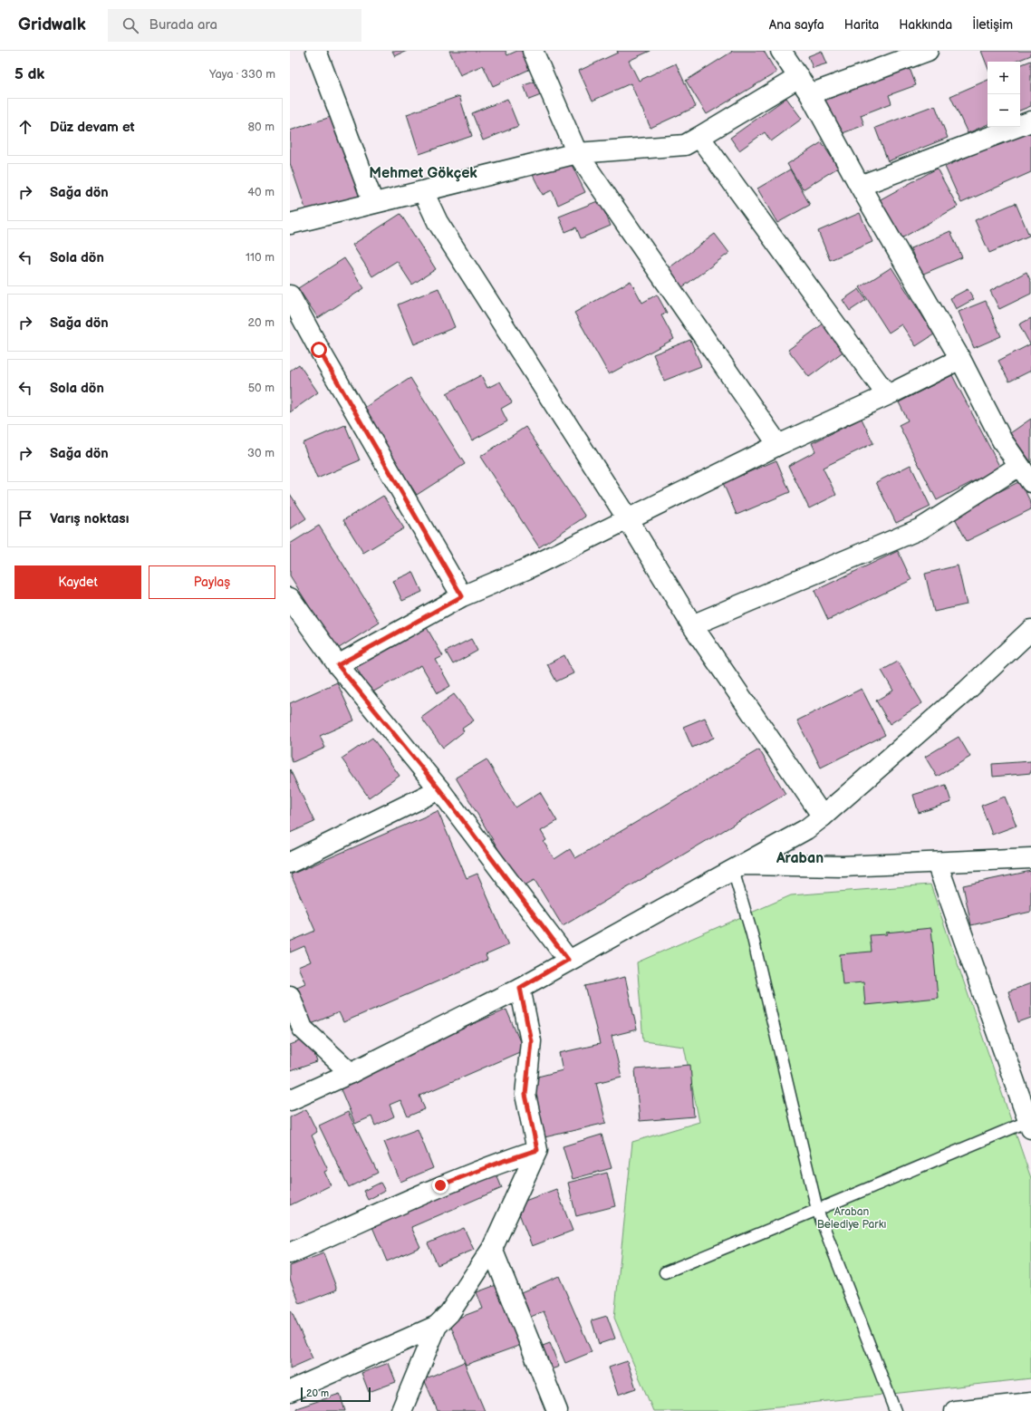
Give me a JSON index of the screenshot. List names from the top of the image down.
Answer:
{
  "districts": ["Mehmet Gökçek", "Araban"],
  "parks": ["Araban Belediye Parkı"],
  "scale_bar": "20 m",
  "page": {
    "header": "Gridwalk",
    "search": "Burada ara",
    "nav": [
      "Ana sayfa",
      "Harita",
      "Hakkında",
      "İletişim"
    ],
    "heading": ["5 dk", "Yaya · 330 m"],
    "map_buttons": ["+", "−"],
    "list": [
      ["Düz devam et", "80 m"],
      ["Sağa dön", "40 m"],
      ["Sola dön", "110 m"],
      ["Sağa dön", "20 m"],
      ["Sola dön", "50 m"],
      ["Sağa dön", "30 m"],
      "Varış noktası"
    ],
    "buttons": ["Kaydet", "Paylaş"],
    "scale": "20 m"
  }
}
